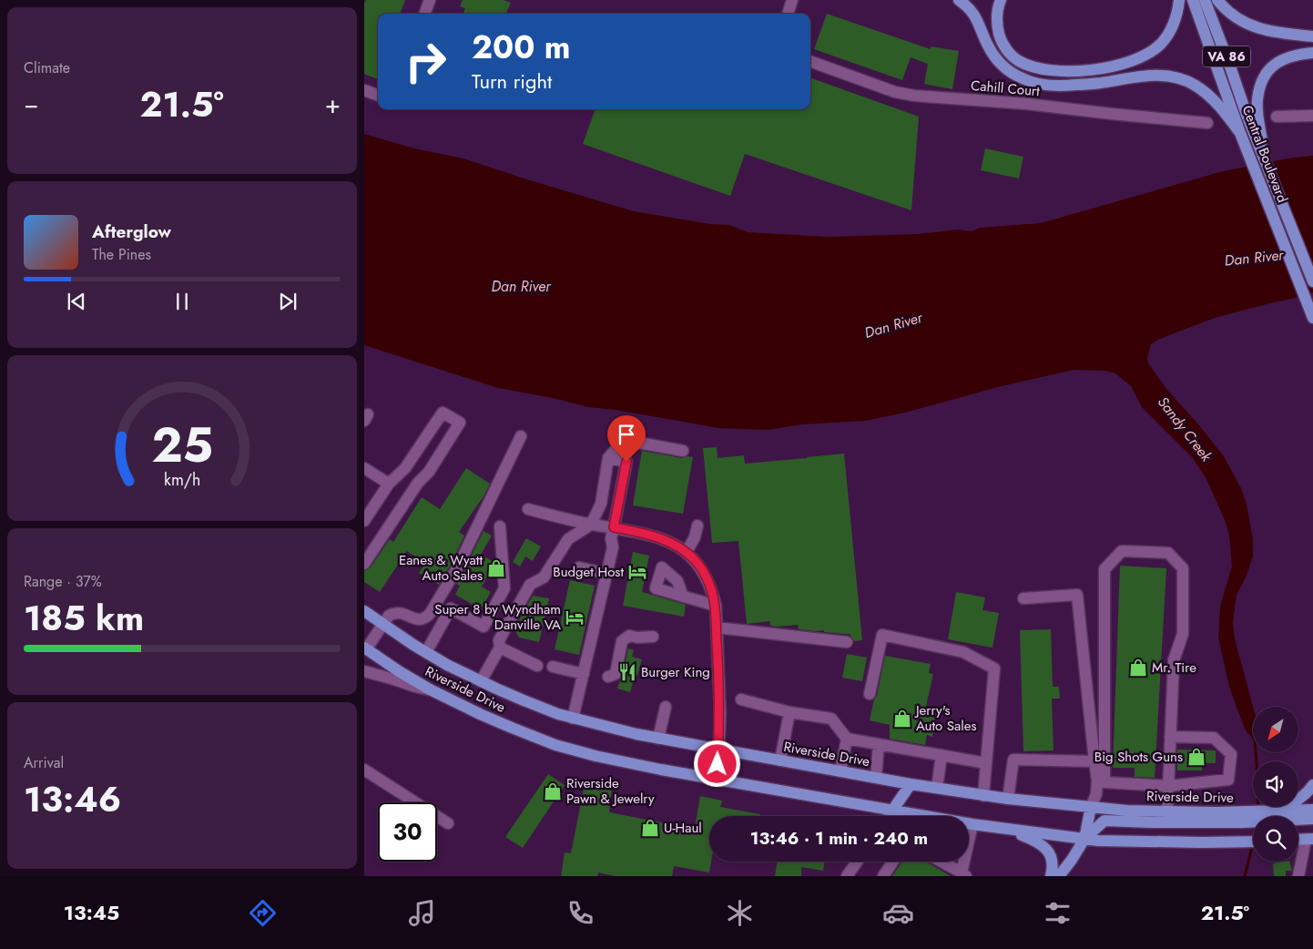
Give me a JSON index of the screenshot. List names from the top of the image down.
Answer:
{
  "streets": {
    "main road": ["VA 86", "Central Boulevard", "Riverside Drive"],
    "street": ["Cahill Court"]
  },
  "water": ["Dan River", "Sandy Creek"],
  "places": {
    "shop": [
      "Eanes & Wyatt Auto Sales",
      "Mr. Tire",
      "Jerry's Auto Sales",
      "Big Shots Guns",
      "Riverside Pawn & Jewelry",
      "U-Haul"
    ],
    "hotel": ["Budget Host", "Super 8 by Wyndham Danville VA"],
    "restaurant": ["Burger King"]
  },
  "north": "bottom left",
  "page": {
    "tile": [
      "Climate",
      ["Range · 37%", "185 km"],
      ["Arrival", "13:46"]
    ],
    "turn": ["200 m", "Turn right"],
    "heat": ["−", "21.5°", "+"],
    "song": ["Afterglow", "The Pines"],
    "limit": "30",
    "trip": "13:46 · 1 min · 240 m",
    "tabs": ["13:45", "21.5°"],
    "gauge": ["25", "km/h"]
  }
}
